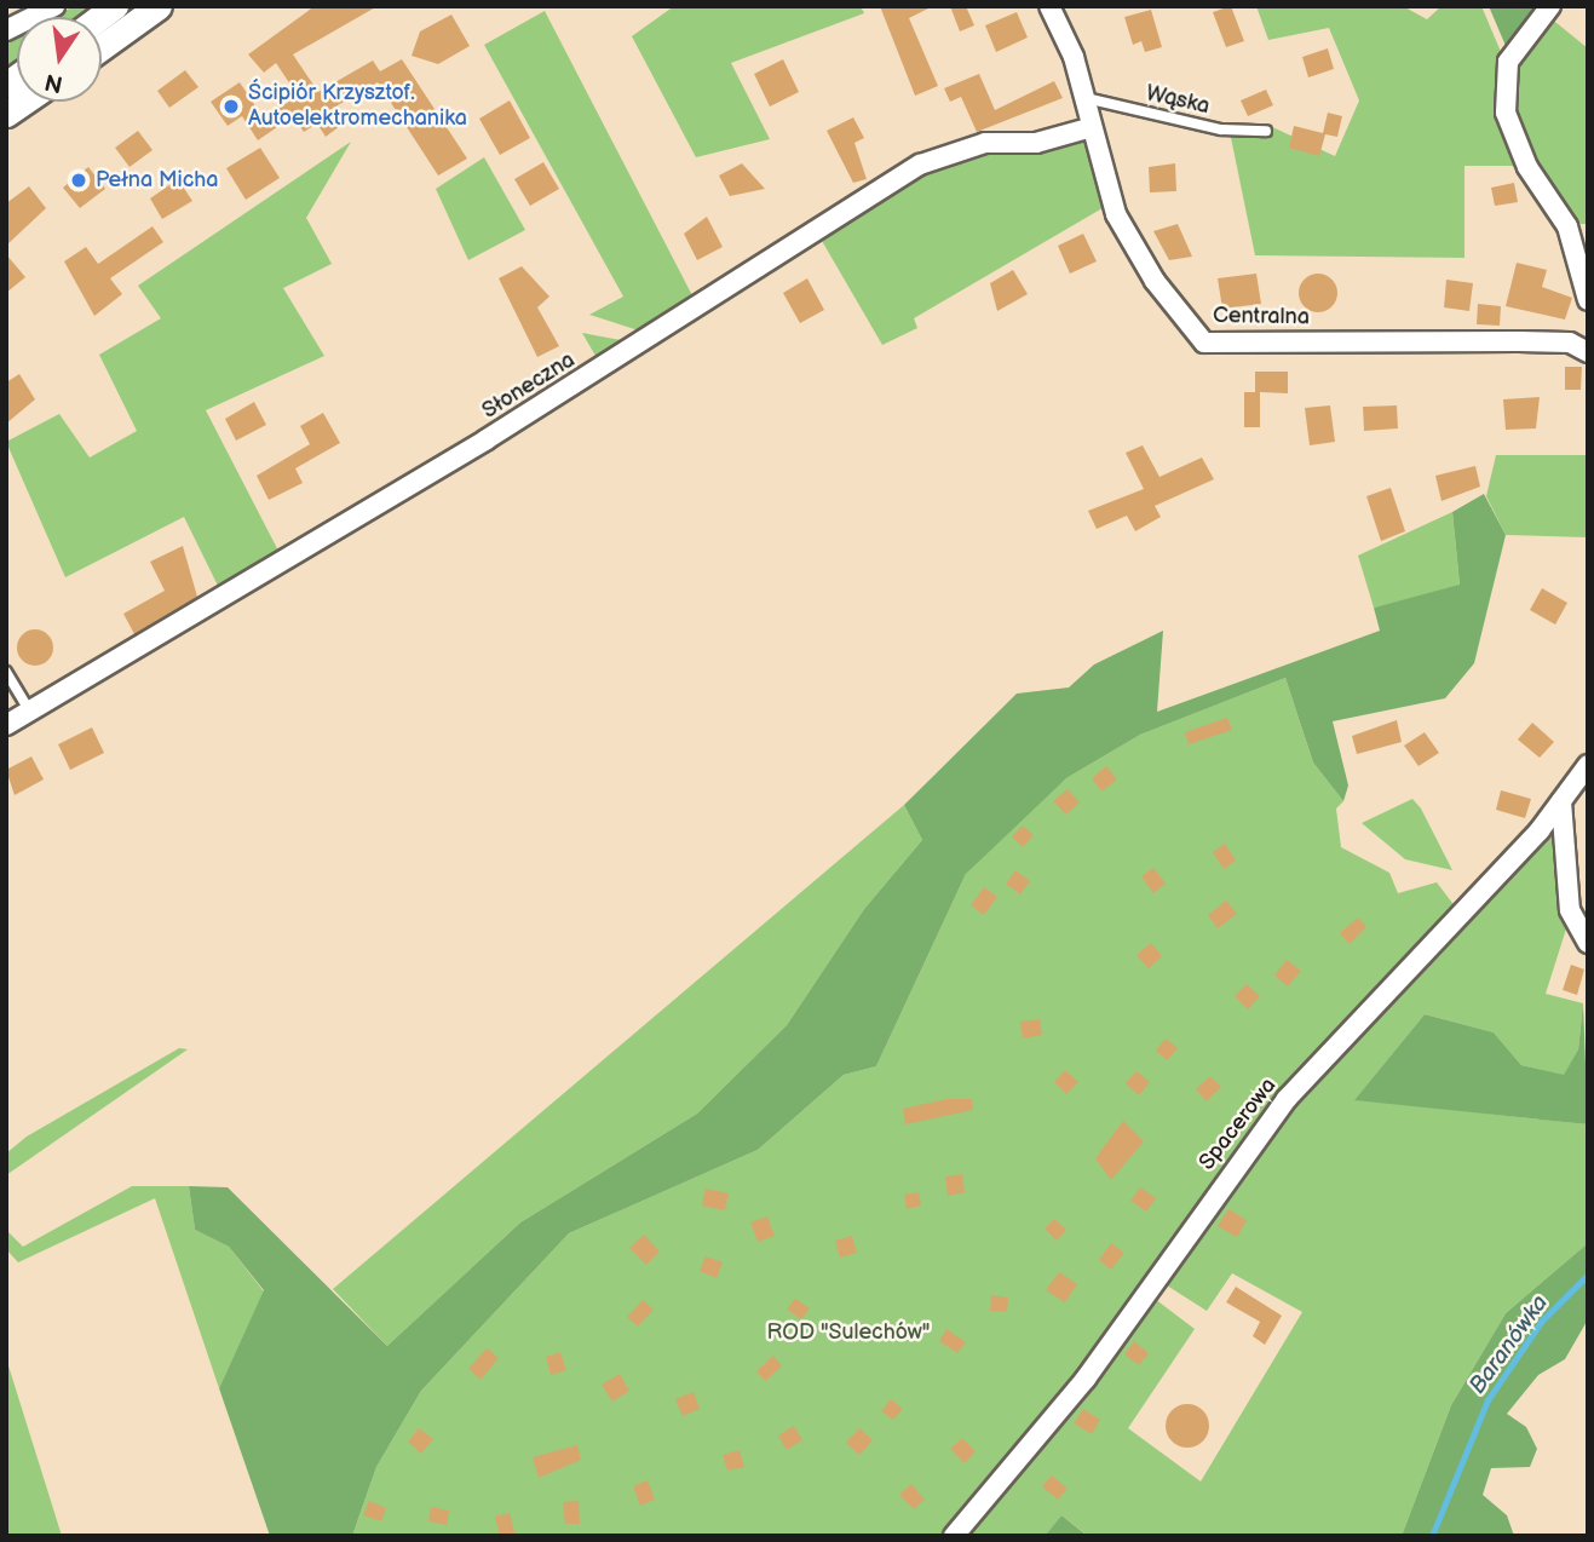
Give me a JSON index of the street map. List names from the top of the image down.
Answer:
{
  "streets": {
    "street": ["Centralna", "Słoneczna", "Spacerowa"],
    "lane": ["Wąska"]
  },
  "crossings": [
    ["Wąska", "Centralna"],
    ["Centralna", "Słoneczna"]
  ],
  "water": ["Baranówka"],
  "parks": ["ROD \"Sulechów\""],
  "places": ["Ścipiór Krzysztof. Autoelektromechanika", "Pełna Micha"],
  "north": "bottom"
}
